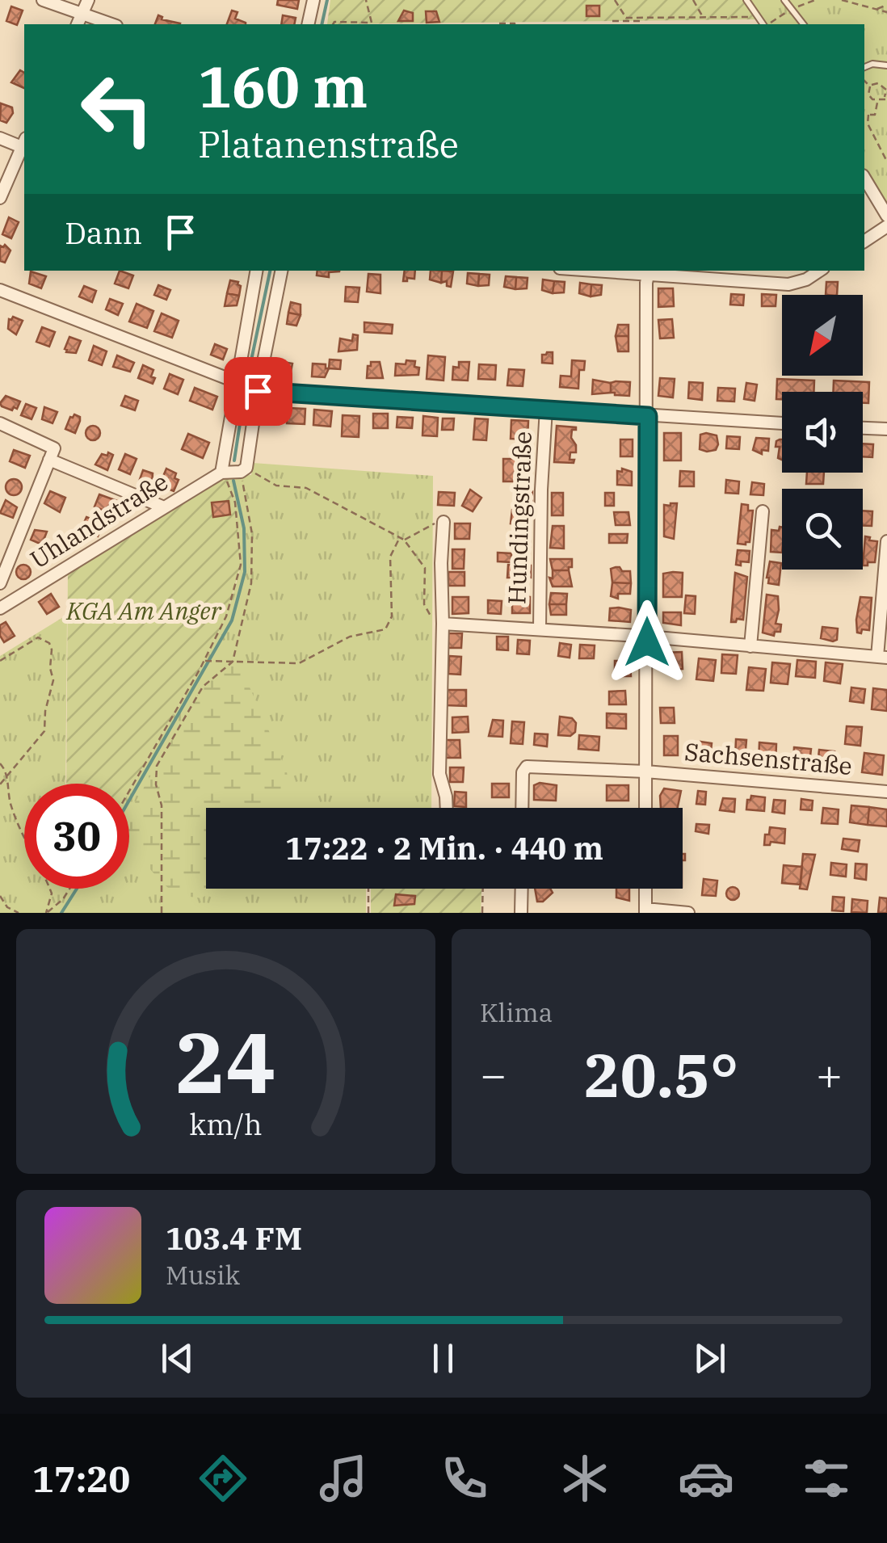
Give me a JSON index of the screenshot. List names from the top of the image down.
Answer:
{
  "streets": {
    "street": ["Hundingstraße", "Uhlandstraße", "Sachsenstraße"]
  },
  "parks": ["KGA Am Anger"],
  "north": "bottom left",
  "page": {
    "turn": ["160 m", "Platanenstraße"],
    "then": "Dann",
    "limit": "30",
    "trip": "17:22 · 2 Min. · 440 m",
    "tile": "Klima",
    "heat": ["−", "20.5°", "+"],
    "song": ["103.4 FM", "Musik"],
    "tabs": "17:20",
    "gauge": ["24", "km/h"]
  }
}
